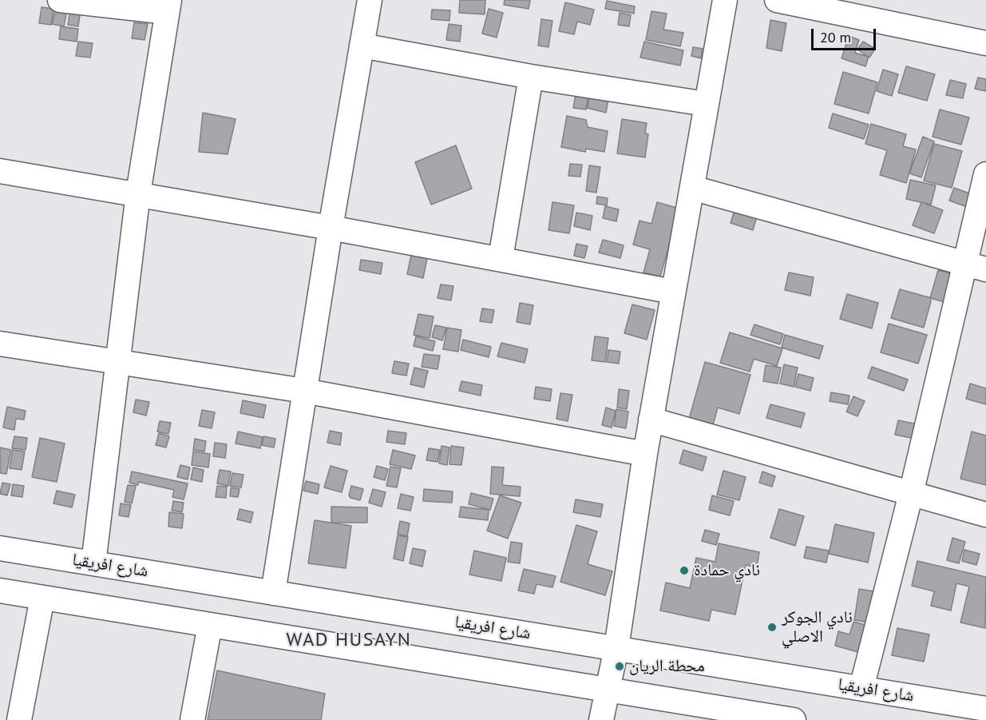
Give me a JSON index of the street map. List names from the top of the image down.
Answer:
{
  "streets": {
    "street": ["شارع افريقيا"]
  },
  "districts": ["WAD HUSAYN"],
  "places": ["نادي حمادة", "نادي الجوكر الاصلي", "محطة الريان"],
  "scale_bar": "20 m"
}
